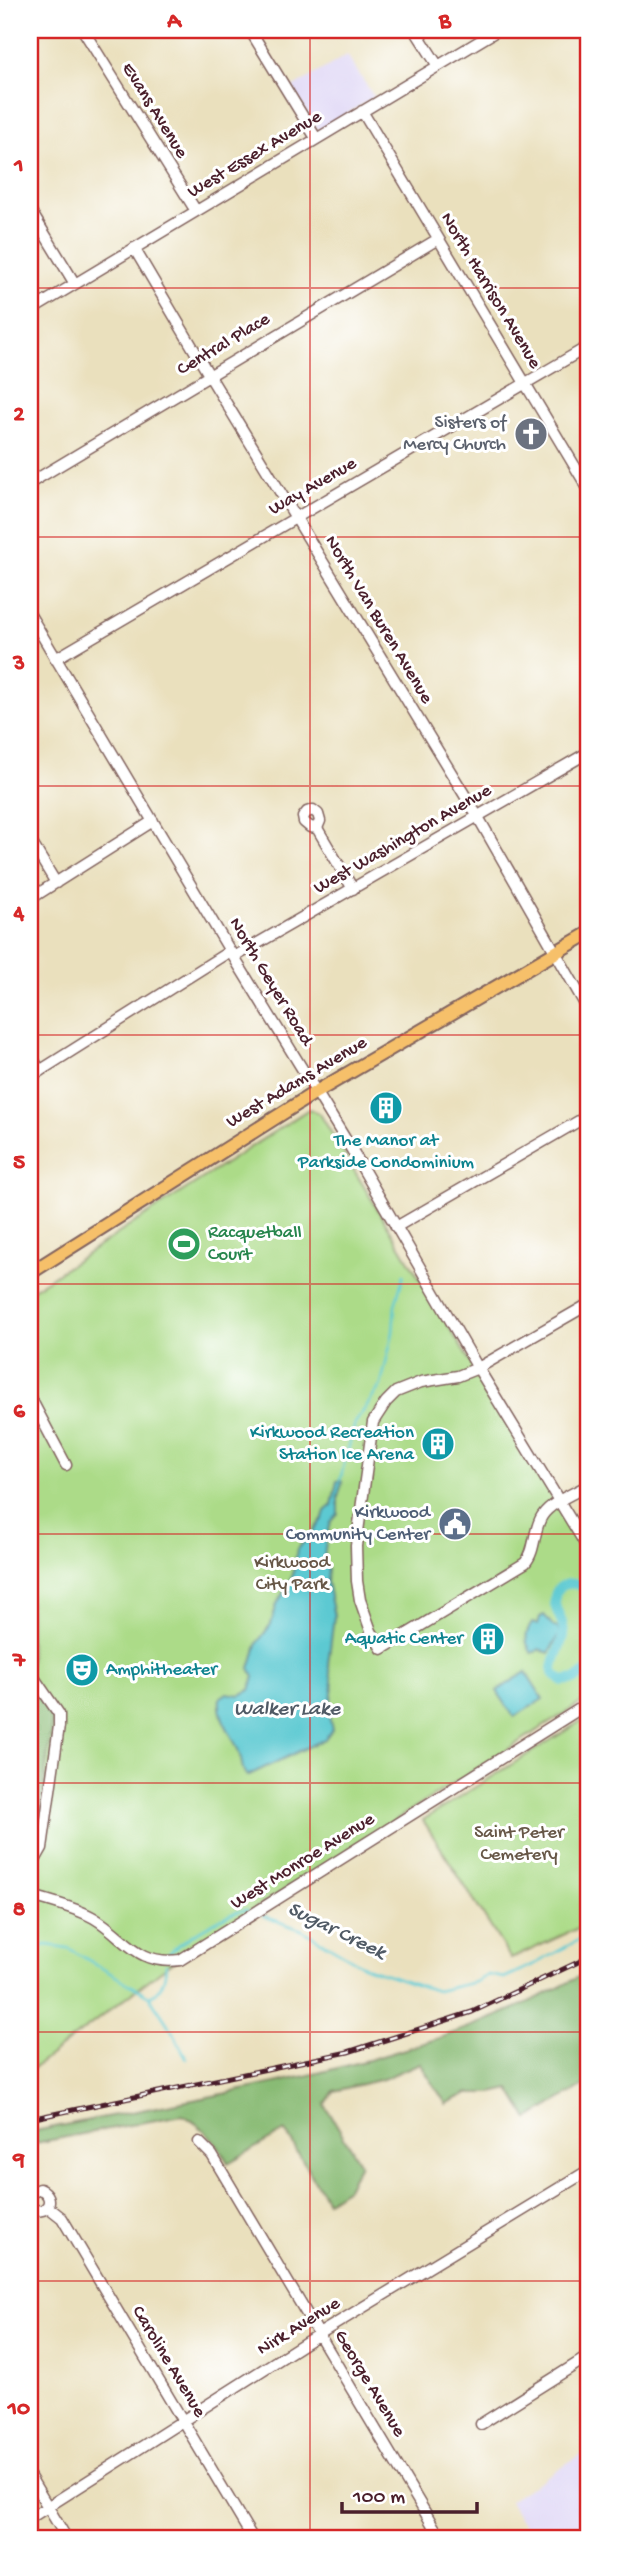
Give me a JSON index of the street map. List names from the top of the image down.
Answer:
{
  "streets": {
    "main road": ["West Adams Avenue"],
    "street": [
      "Evans Avenue",
      "West Essex Avenue",
      "North Harrison Avenue",
      "Central Place",
      "Way Avenue",
      "North Van Buren Avenue",
      "West Washington Avenue",
      "North Geyer Road",
      "West Monroe Avenue",
      "Nirk Avenue",
      "Caroline Avenue",
      "George Avenue"
    ]
  },
  "crossings": [
    ["Evans Avenue", "West Essex Avenue"],
    ["West Essex Avenue", "North Harrison Avenue"],
    ["West Essex Avenue", "North Van Buren Avenue"],
    ["North Harrison Avenue", "Central Place"],
    ["North Harrison Avenue", "Way Avenue"],
    ["Central Place", "North Van Buren Avenue"],
    ["Way Avenue", "North Van Buren Avenue"],
    ["Way Avenue", "North Geyer Road"],
    ["North Van Buren Avenue", "West Washington Avenue"],
    ["North Van Buren Avenue", "West Adams Avenue"],
    ["West Washington Avenue", "North Geyer Road"],
    ["North Geyer Road", "West Adams Avenue"],
    ["Nirk Avenue", "Caroline Avenue"],
    ["Nirk Avenue", "George Avenue"]
  ],
  "water": ["Walker Lake", "Sugar Creek"],
  "parks": ["Kirkwood City Park", "Saint Peter Cemetery"],
  "places": {
    "church": ["Sisters of Mercy Church"],
    "building": ["The Manor at Parkside Condominium", "Kirkwood Recreation Station Ice Arena", "Aquatic Center"],
    "sports": ["Racquetball Court"],
    "public building": ["Kirkwood Community Center"],
    "theatre": ["Amphitheater"]
  },
  "scale_bar": "100 m",
  "grid": {
    "columns": ["A", "B"],
    "rows": [
      "1",
      "2",
      "3",
      "4",
      "5",
      "6",
      "7",
      "8",
      "9",
      "10"
    ]
  }
}
